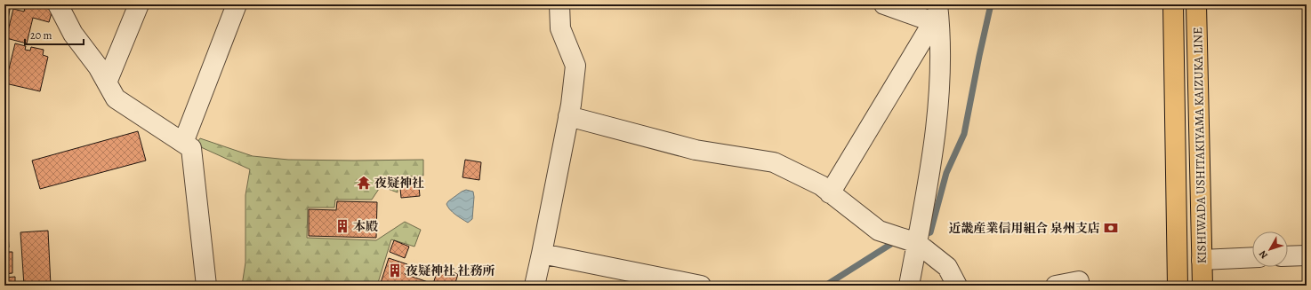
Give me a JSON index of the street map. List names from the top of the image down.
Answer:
{
  "streets": {
    "main road": ["KISHIWADA USHITAKIYAMA KAIZUKA LINE"]
  },
  "places": {
    "temple": ["夜疑神社"],
    "building": ["本殿", "夜疑神社 社務所"],
    "bank": ["近畿産業信用組合 泉州支店"]
  },
  "scale_bar": "20 m",
  "north": "bottom left"
}
